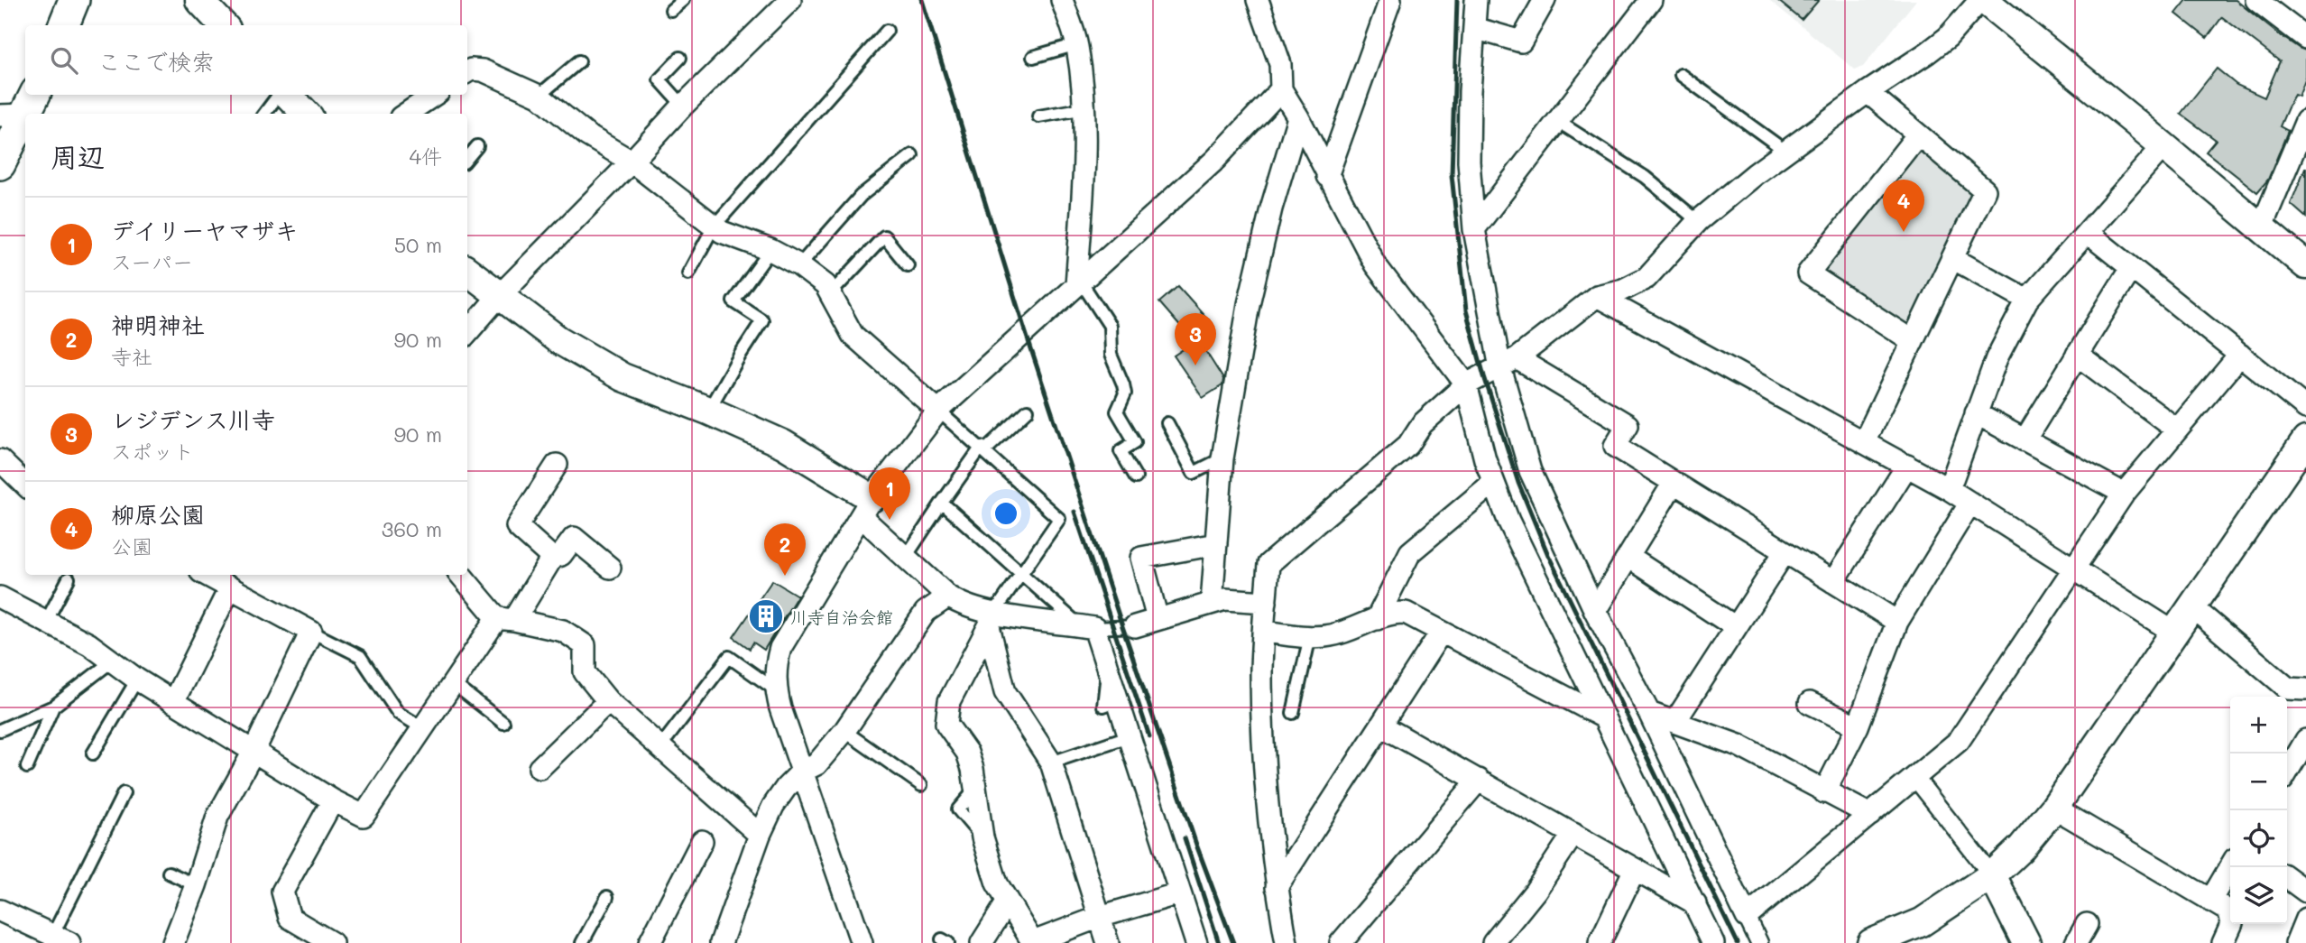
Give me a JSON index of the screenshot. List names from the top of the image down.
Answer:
{
  "places": {
    "building": ["川寺自治会館"]
  },
  "page": {
    "search": "ここで検索",
    "heading": ["周辺", "4件"],
    "pins": [
      "4",
      "3",
      "1",
      "2"
    ],
    "list": [
      {
        "mark": "1",
        "name": "デイリーヤマザキ",
        "note": "スーパー",
        "value": "50 m"
      },
      {
        "mark": "2",
        "name": "神明神社",
        "note": "寺社",
        "value": "90 m"
      },
      {
        "mark": "3",
        "name": "レジデンス川寺",
        "note": "スポット",
        "value": "90 m"
      },
      {
        "mark": "4",
        "name": "柳原公園",
        "note": "公園",
        "value": "360 m"
      }
    ],
    "map_buttons": ["+", "−"]
  }
}
